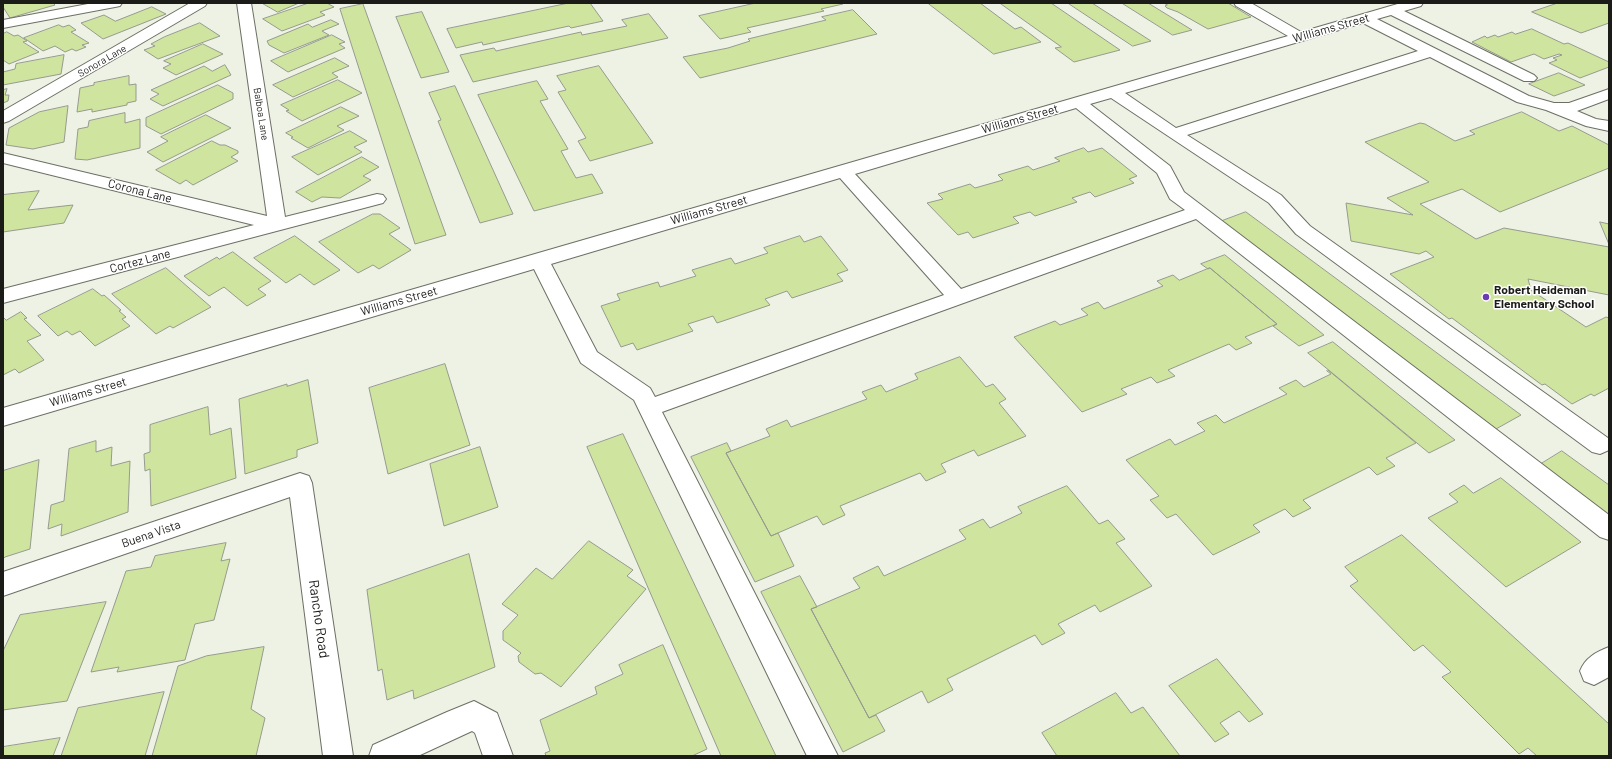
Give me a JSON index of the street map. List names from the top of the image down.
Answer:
{
  "streets": {
    "street": [
      "Williams Street",
      "Sonora Lane",
      "Balboa Lane",
      "Corona Lane",
      "Cortez Lane",
      "Buena Vista",
      "Rancho Road"
    ]
  },
  "crossings": [
    ["Balboa Lane", "Corona Lane"],
    ["Balboa Lane", "Cortez Lane"],
    ["Corona Lane", "Cortez Lane"],
    ["Buena Vista", "Rancho Road"]
  ],
  "places": ["Robert Heideman Elementary School"]
}
